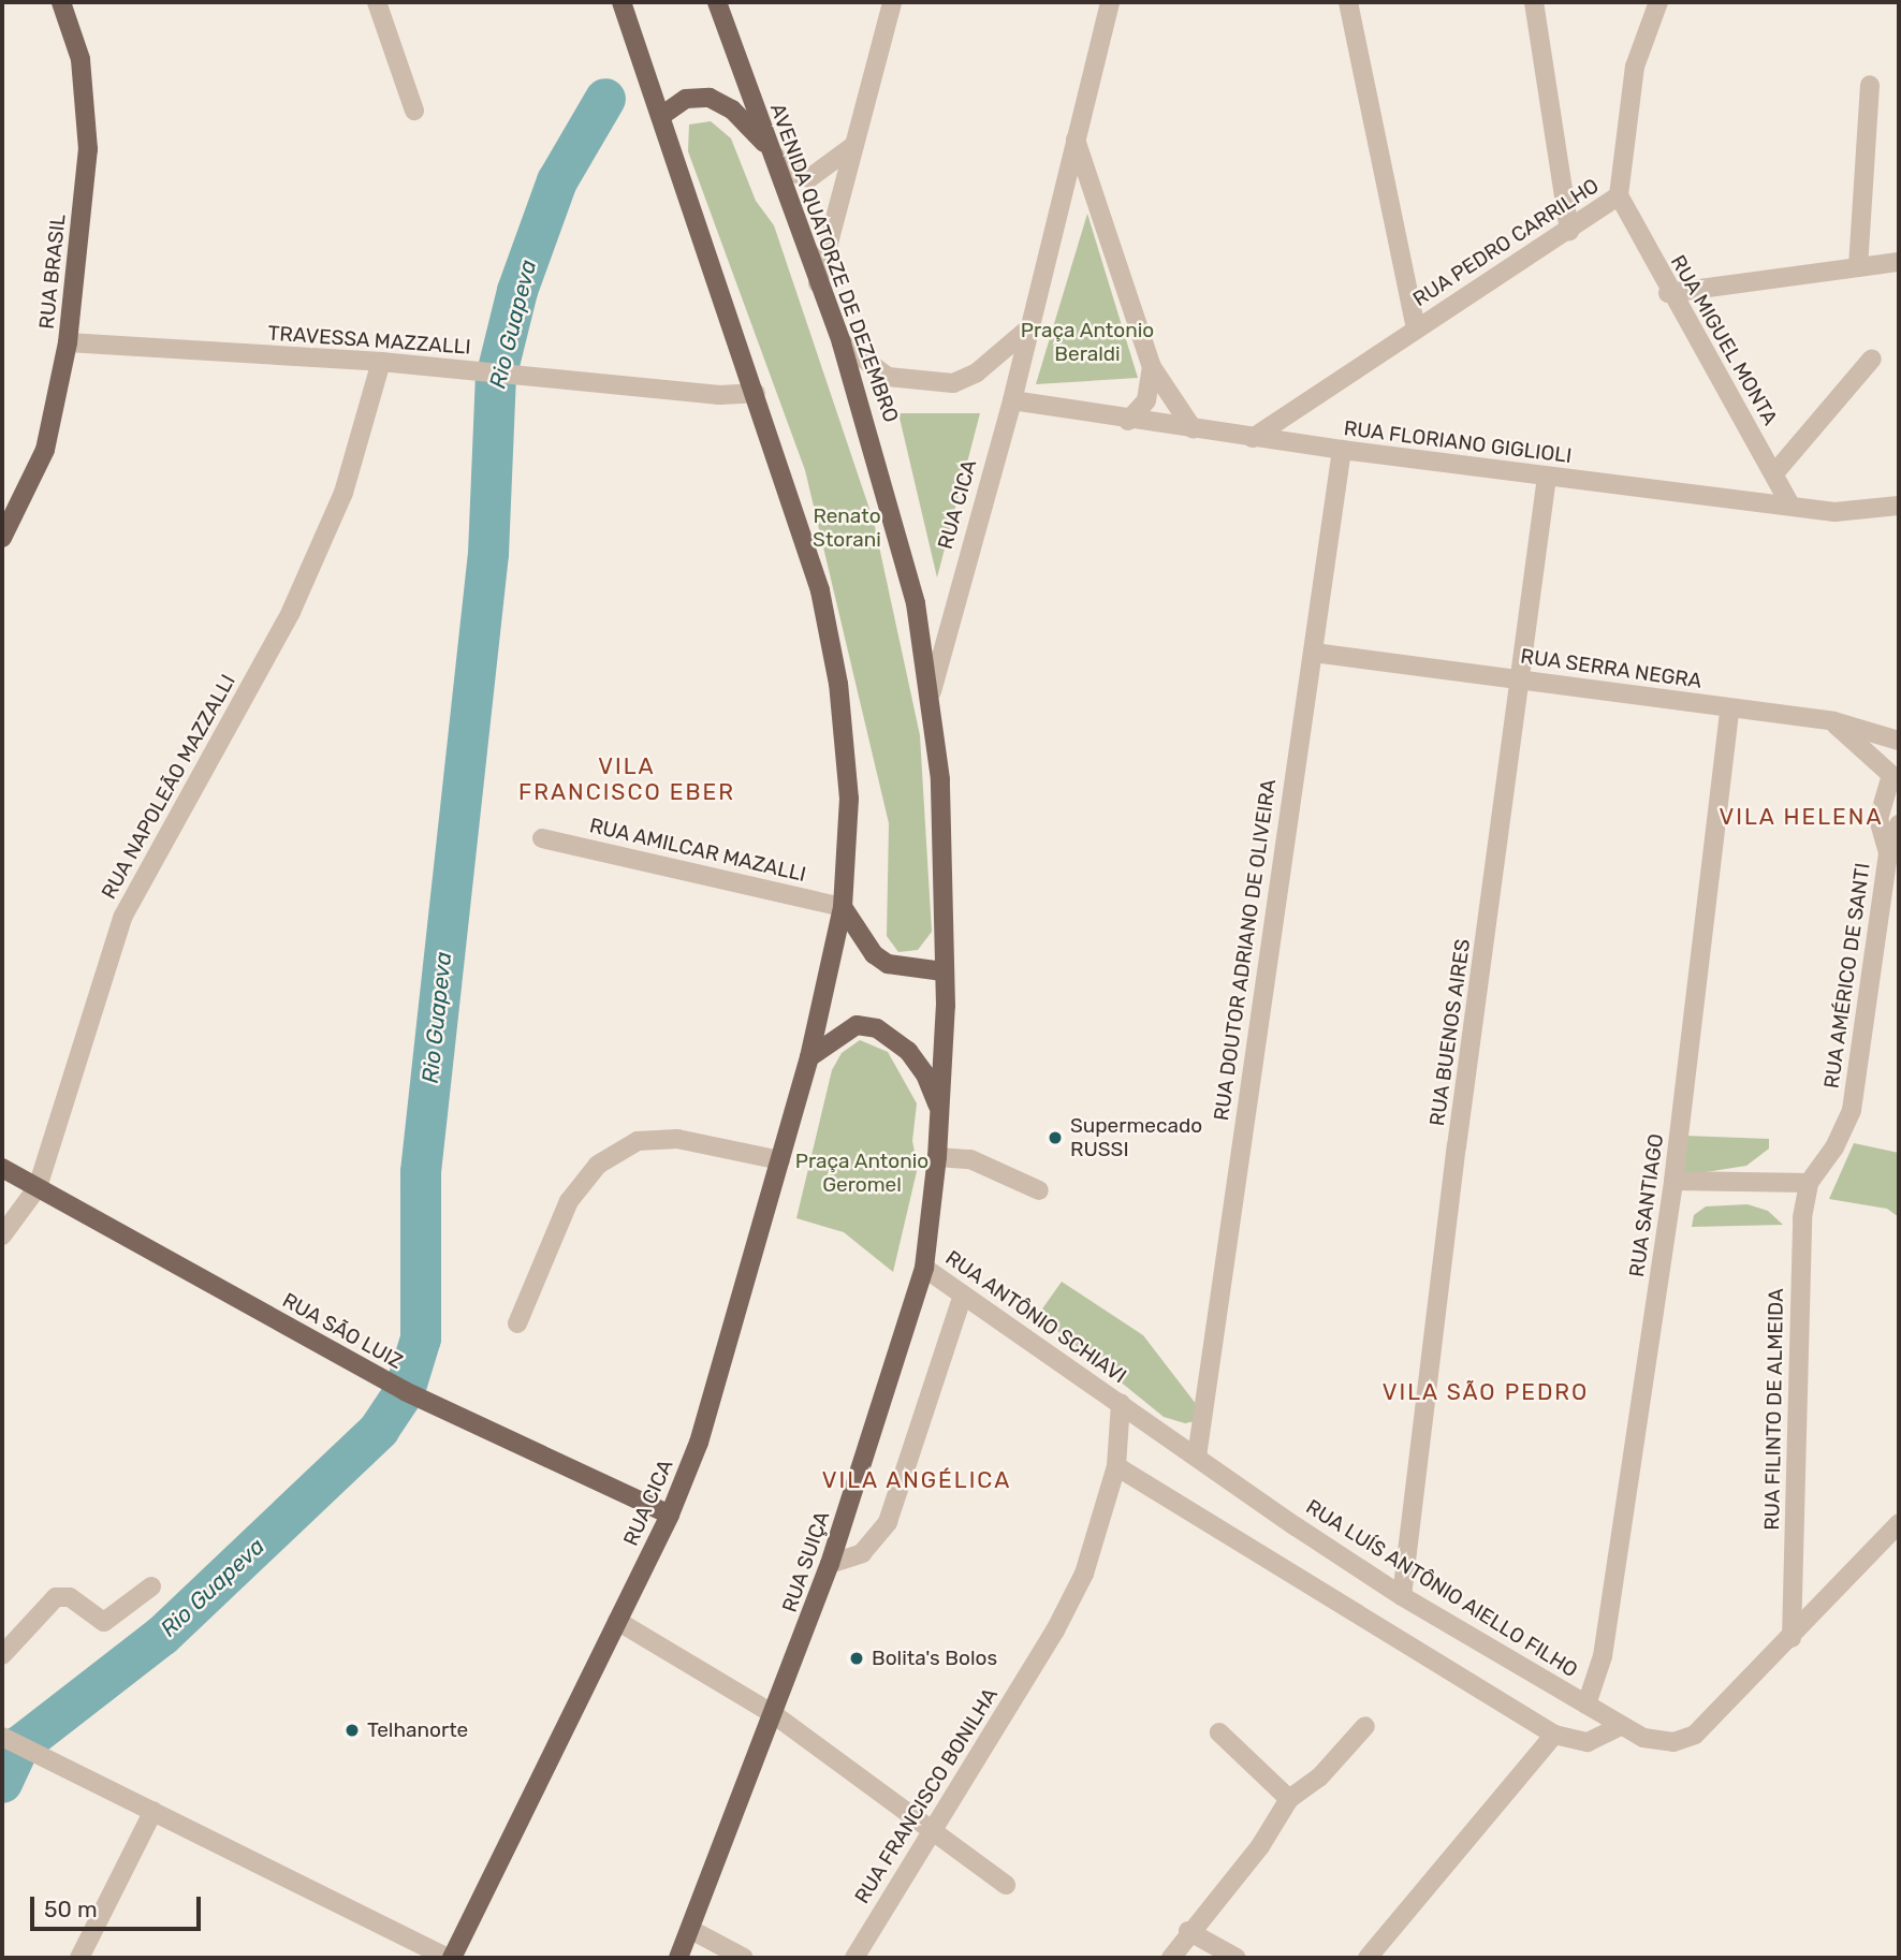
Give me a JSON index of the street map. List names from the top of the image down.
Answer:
{
  "streets": {
    "main road": [
      "AVENIDA QUATORZE DE DEZEMBRO",
      "RUA BRASIL",
      "RUA CICA",
      "RUA SÃO LUIZ",
      "RUA SUIÇA"
    ],
    "street": [
      "RUA PEDRO CARRILHO",
      "TRAVESSA MAZZALLI",
      "RUA MIGUEL MONTA",
      "RUA FLORIANO GIGLIOLI",
      "RUA SERRA NEGRA",
      "RUA NAPOLEÃO MAZZALLI",
      "RUA AMILCAR MAZALLI",
      "RUA DOUTOR ADRIANO DE OLIVEIRA",
      "RUA AMÉRICO DE SANTI",
      "RUA BUENOS AIRES",
      "RUA SANTIAGO",
      "RUA ANTÔNIO SCHIAVI",
      "RUA FILINTO DE ALMEIDA",
      "RUA LUÍS ANTÔNIO AIELLO FILHO",
      "RUA FRANCISCO BONILHA"
    ]
  },
  "crossings": [
    ["RUA PEDRO CARRILHO", "RUA MIGUEL MONTA"],
    ["RUA PEDRO CARRILHO", "RUA FLORIANO GIGLIOLI"],
    ["AVENIDA QUATORZE DE DEZEMBRO", "RUA CICA"],
    ["AVENIDA QUATORZE DE DEZEMBRO", "RUA SUIÇA"],
    ["RUA BRASIL", "TRAVESSA MAZZALLI"],
    ["TRAVESSA MAZZALLI", "RUA NAPOLEÃO MAZZALLI"],
    ["RUA MIGUEL MONTA", "RUA FLORIANO GIGLIOLI"],
    ["RUA FLORIANO GIGLIOLI", "RUA CICA"],
    ["RUA FLORIANO GIGLIOLI", "RUA DOUTOR ADRIANO DE OLIVEIRA"],
    ["RUA FLORIANO GIGLIOLI", "RUA BUENOS AIRES"],
    ["RUA CICA", "RUA SÃO LUIZ"],
    ["RUA SERRA NEGRA", "RUA DOUTOR ADRIANO DE OLIVEIRA"],
    ["RUA SERRA NEGRA", "RUA BUENOS AIRES"],
    ["RUA SERRA NEGRA", "RUA SANTIAGO"],
    ["RUA NAPOLEÃO MAZZALLI", "RUA SÃO LUIZ"],
    ["RUA DOUTOR ADRIANO DE OLIVEIRA", "RUA LUÍS ANTÔNIO AIELLO FILHO"],
    ["RUA AMÉRICO DE SANTI", "RUA FILINTO DE ALMEIDA"],
    ["RUA BUENOS AIRES", "RUA LUÍS ANTÔNIO AIELLO FILHO"],
    ["RUA SANTIAGO", "RUA LUÍS ANTÔNIO AIELLO FILHO"],
    ["RUA ANTÔNIO SCHIAVI", "RUA SUIÇA"],
    ["RUA ANTÔNIO SCHIAVI", "RUA LUÍS ANTÔNIO AIELLO FILHO"],
    ["RUA ANTÔNIO SCHIAVI", "RUA FRANCISCO BONILHA"],
    ["RUA FILINTO DE ALMEIDA", "RUA LUÍS ANTÔNIO AIELLO FILHO"],
    ["RUA LUÍS ANTÔNIO AIELLO FILHO", "RUA FRANCISCO BONILHA"]
  ],
  "districts": [
    "VILA FRANCISCO EBER",
    "VILA HELENA",
    "VILA SÃO PEDRO",
    "VILA ANGÉLICA"
  ],
  "water": ["Rio Guapeva"],
  "parks": ["Praça Antonio Beraldi", "Renato Storani", "Praça Antonio Geromel"],
  "places": ["Supermecado RUSSI", "Bolita's Bolos", "Telhanorte"],
  "scale_bar": "50 m"
}
